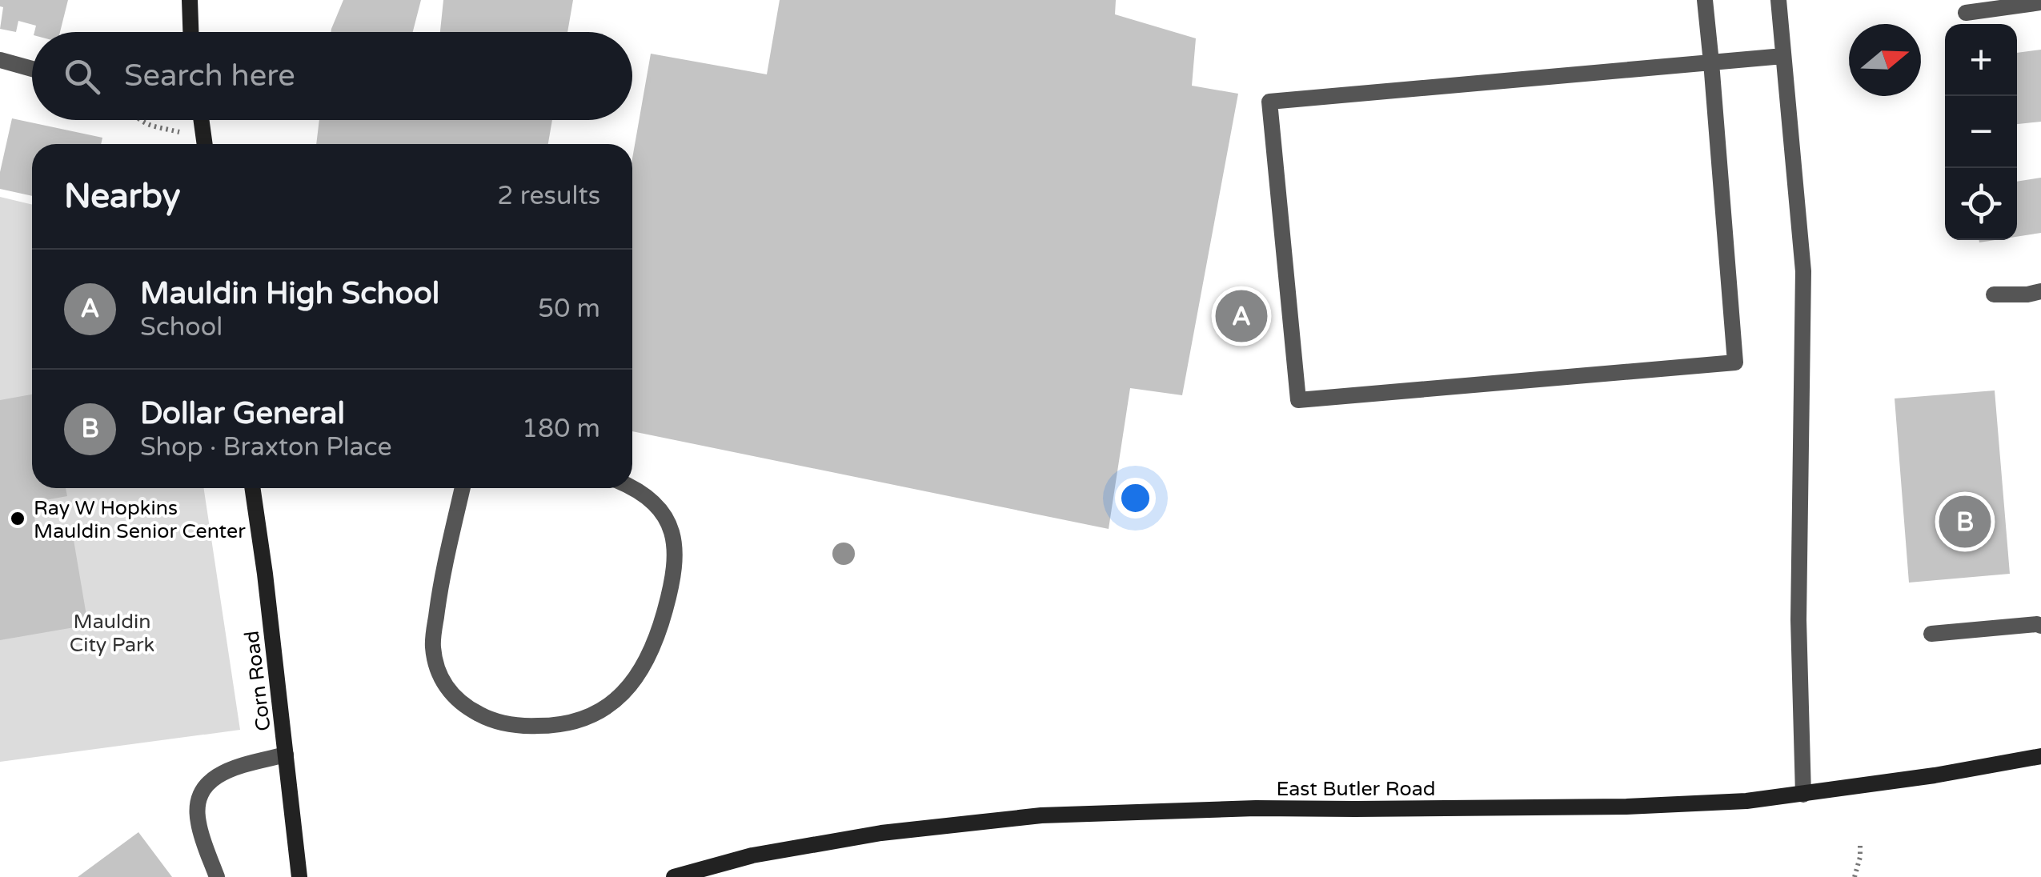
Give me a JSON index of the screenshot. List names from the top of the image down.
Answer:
{
  "streets": {
    "main road": ["Corn Road", "East Butler Road"]
  },
  "parks": ["Mauldin City Park"],
  "places": ["Ray W Hopkins Mauldin Senior Center"],
  "north": "right",
  "page": {
    "map_buttons": ["+", "−"],
    "search": "Search here",
    "heading": ["Nearby", "2 results"],
    "list": [
      {
        "mark": "A",
        "name": "Mauldin High School",
        "note": "School",
        "value": "50 m"
      },
      {
        "mark": "B",
        "name": "Dollar General",
        "note": "Shop · Braxton Place",
        "value": "180 m"
      }
    ],
    "pins": ["A", "B"]
  }
}
